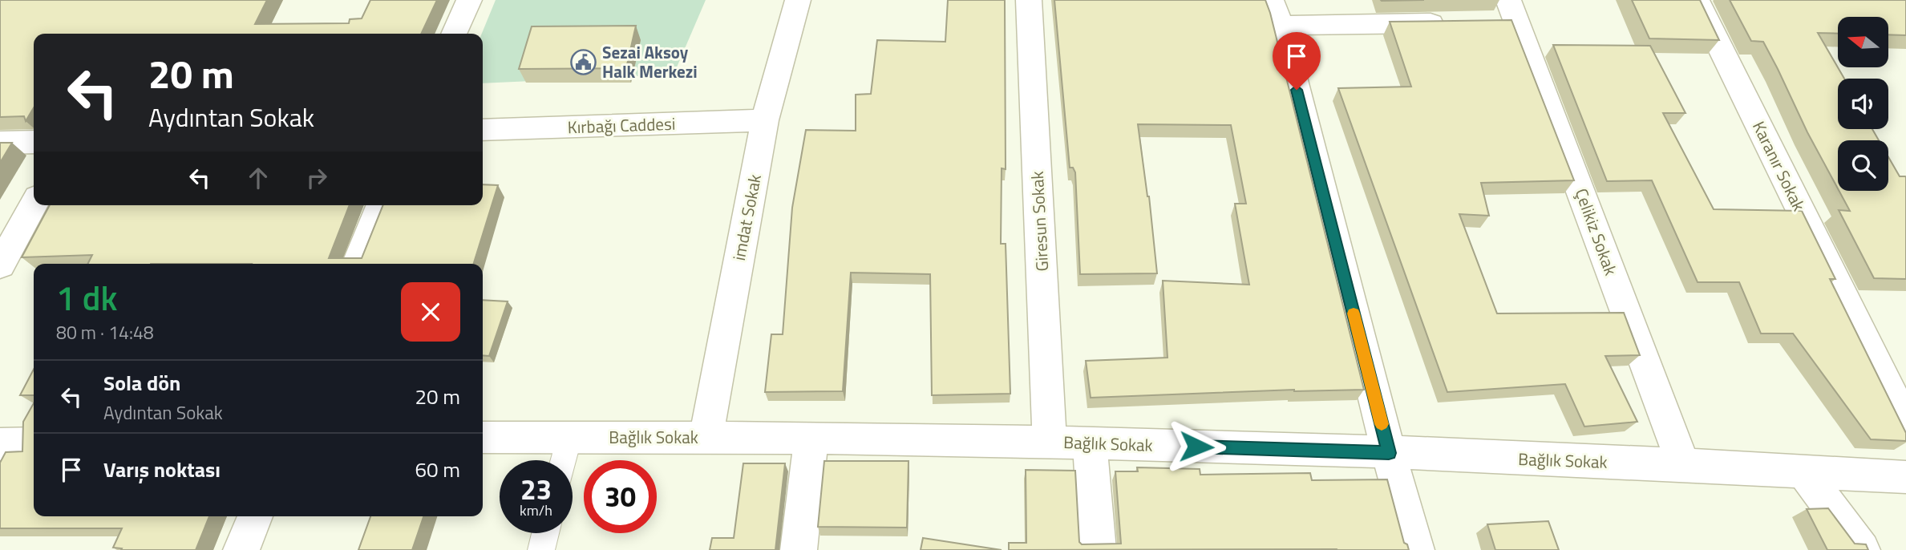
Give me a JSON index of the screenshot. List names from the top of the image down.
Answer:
{
  "streets": {
    "street": [
      "Kırbağı Caddesi",
      "Karanır Sokak",
      "imdat Sokak",
      "Giresun Sokak",
      "Çelikiz Sokak",
      "Bağlık Sokak"
    ]
  },
  "crossings": [
    ["Kırbağı Caddesi", "imdat Sokak"],
    ["imdat Sokak", "Bağlık Sokak"],
    ["Giresun Sokak", "Bağlık Sokak"],
    ["Çelikiz Sokak", "Bağlık Sokak"]
  ],
  "places": {
    "public building": ["Sezai Aksoy Halk Merkezi"]
  },
  "north": "left",
  "page": {
    "turn": ["20 m", "Aydıntan Sokak"],
    "heading": ["1 dk", "80 m · 14:48"],
    "list": [
      {
        "name": "Sola dön",
        "note": "Aydıntan Sokak",
        "value": "20 m"
      },
      {
        "name": "Varış noktası",
        "value": "60 m"
      }
    ],
    "speed": "23 km/h",
    "limit": "30"
  }
}
